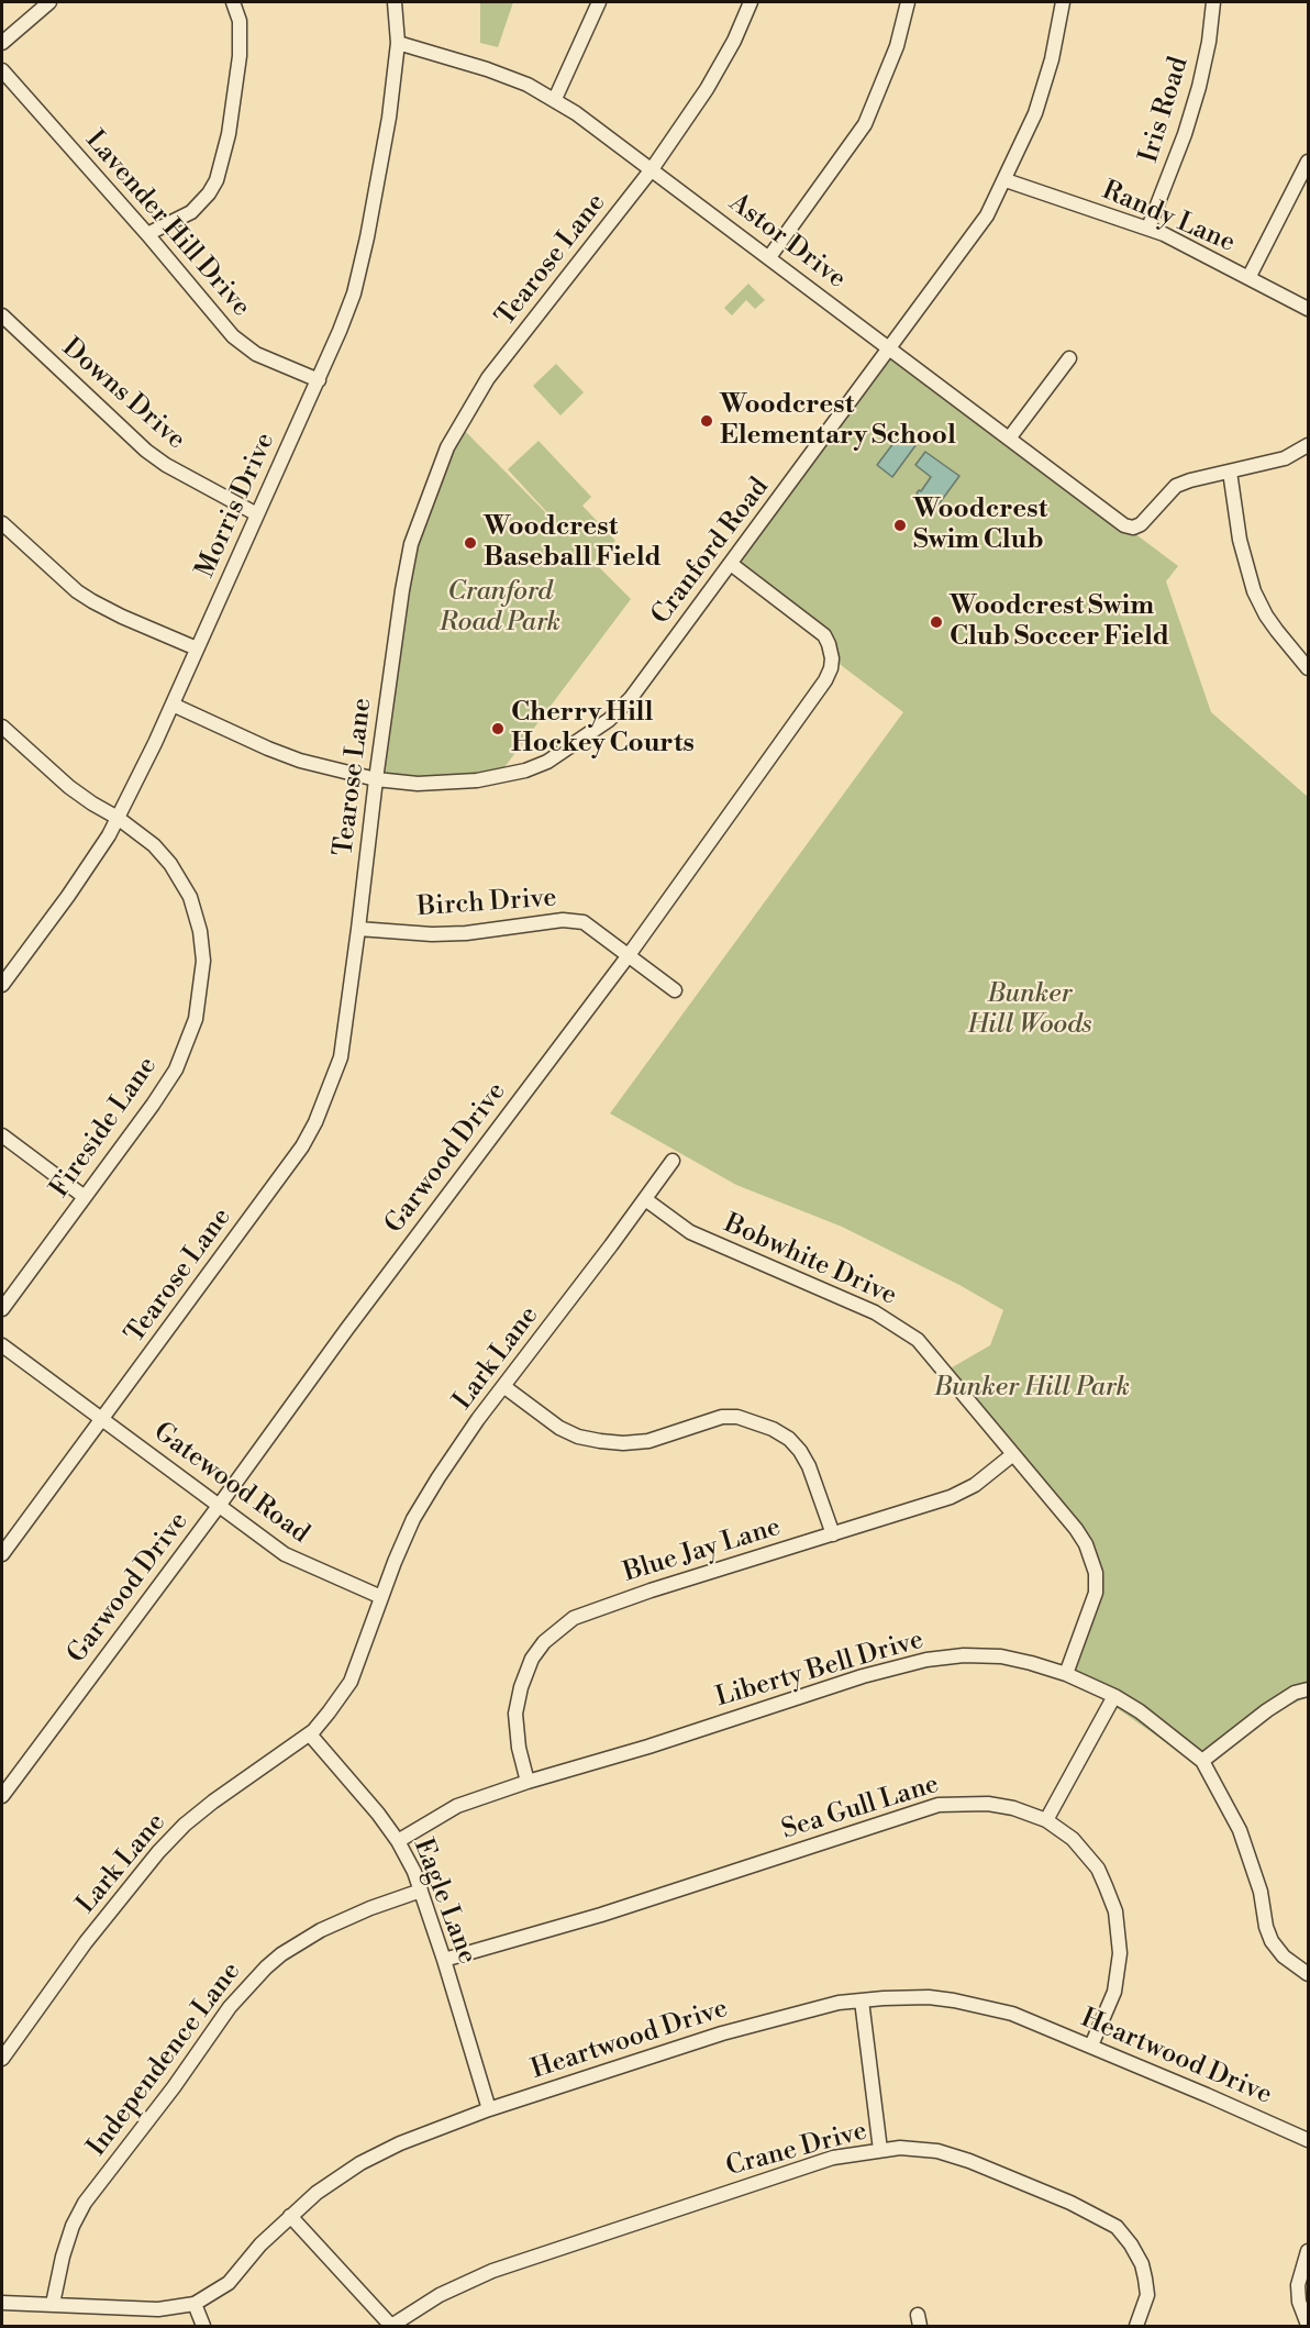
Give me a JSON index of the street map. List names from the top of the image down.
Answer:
{
  "streets": {
    "street": [
      "Iris Road",
      "Randy Lane",
      "Lavender Hill Drive",
      "Astor Drive",
      "Tearose Lane",
      "Downs Drive",
      "Morris Drive",
      "Cranford Road",
      "Birch Drive",
      "Fireside Lane",
      "Garwood Drive",
      "Bobwhite Drive",
      "Lark Lane",
      "Gatewood Road",
      "Blue Jay Lane",
      "Liberty Bell Drive",
      "Sea Gull Lane",
      "Eagle Lane",
      "Heartwood Drive",
      "Independence Lane",
      "Crane Drive"
    ]
  },
  "crossings": [
    ["Iris Road", "Randy Lane"],
    ["Randy Lane", "Cranford Road"],
    ["Lavender Hill Drive", "Morris Drive"],
    ["Astor Drive", "Tearose Lane"],
    ["Astor Drive", "Morris Drive"],
    ["Astor Drive", "Cranford Road"],
    ["Tearose Lane", "Cranford Road"],
    ["Tearose Lane", "Birch Drive"],
    ["Tearose Lane", "Gatewood Road"],
    ["Downs Drive", "Morris Drive"],
    ["Morris Drive", "Cranford Road"],
    ["Morris Drive", "Fireside Lane"],
    ["Cranford Road", "Garwood Drive"],
    ["Birch Drive", "Garwood Drive"],
    ["Garwood Drive", "Gatewood Road"],
    ["Bobwhite Drive", "Lark Lane"],
    ["Bobwhite Drive", "Blue Jay Lane"],
    ["Bobwhite Drive", "Liberty Bell Drive"],
    ["Lark Lane", "Gatewood Road"],
    ["Lark Lane", "Eagle Lane"],
    ["Blue Jay Lane", "Liberty Bell Drive"],
    ["Liberty Bell Drive", "Eagle Lane"],
    ["Sea Gull Lane", "Eagle Lane"],
    ["Sea Gull Lane", "Heartwood Drive"],
    ["Eagle Lane", "Heartwood Drive"],
    ["Eagle Lane", "Independence Lane"],
    ["Heartwood Drive", "Independence Lane"]
  ],
  "parks": ["Cranford Road Park", "Bunker Hill Woods", "Bunker Hill Park"],
  "places": [
    "Woodcrest Elementary School",
    "Woodcrest Swim Club",
    "Woodcrest Baseball Field",
    "Woodcrest Swim Club Soccer Field",
    "Cherry Hill Hockey Courts"
  ]
}
